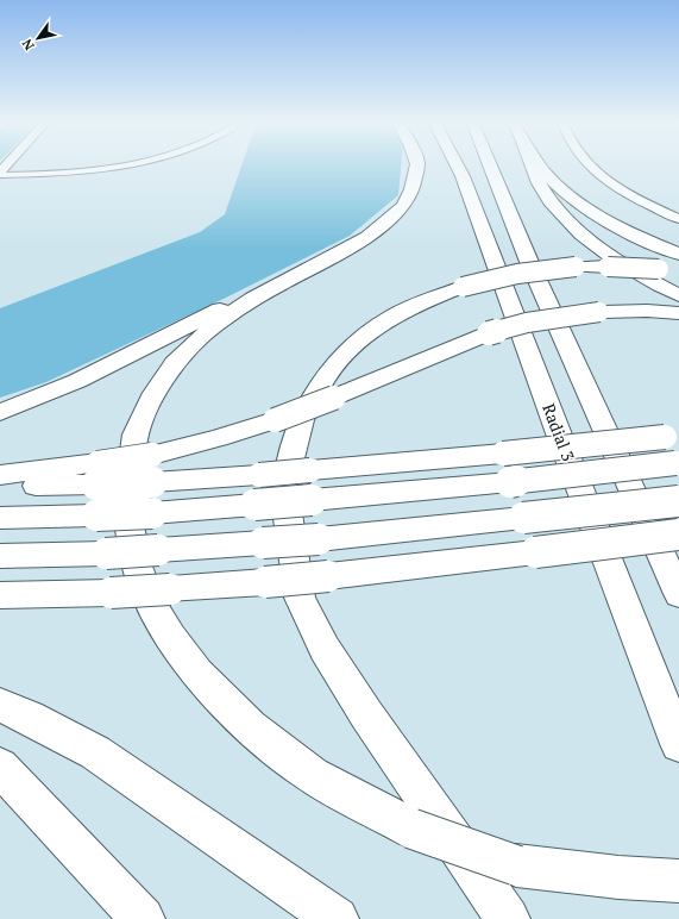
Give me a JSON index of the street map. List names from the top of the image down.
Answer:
{
  "streets": {
    "highway": ["Radial 3"]
  },
  "north": "bottom left"
}
